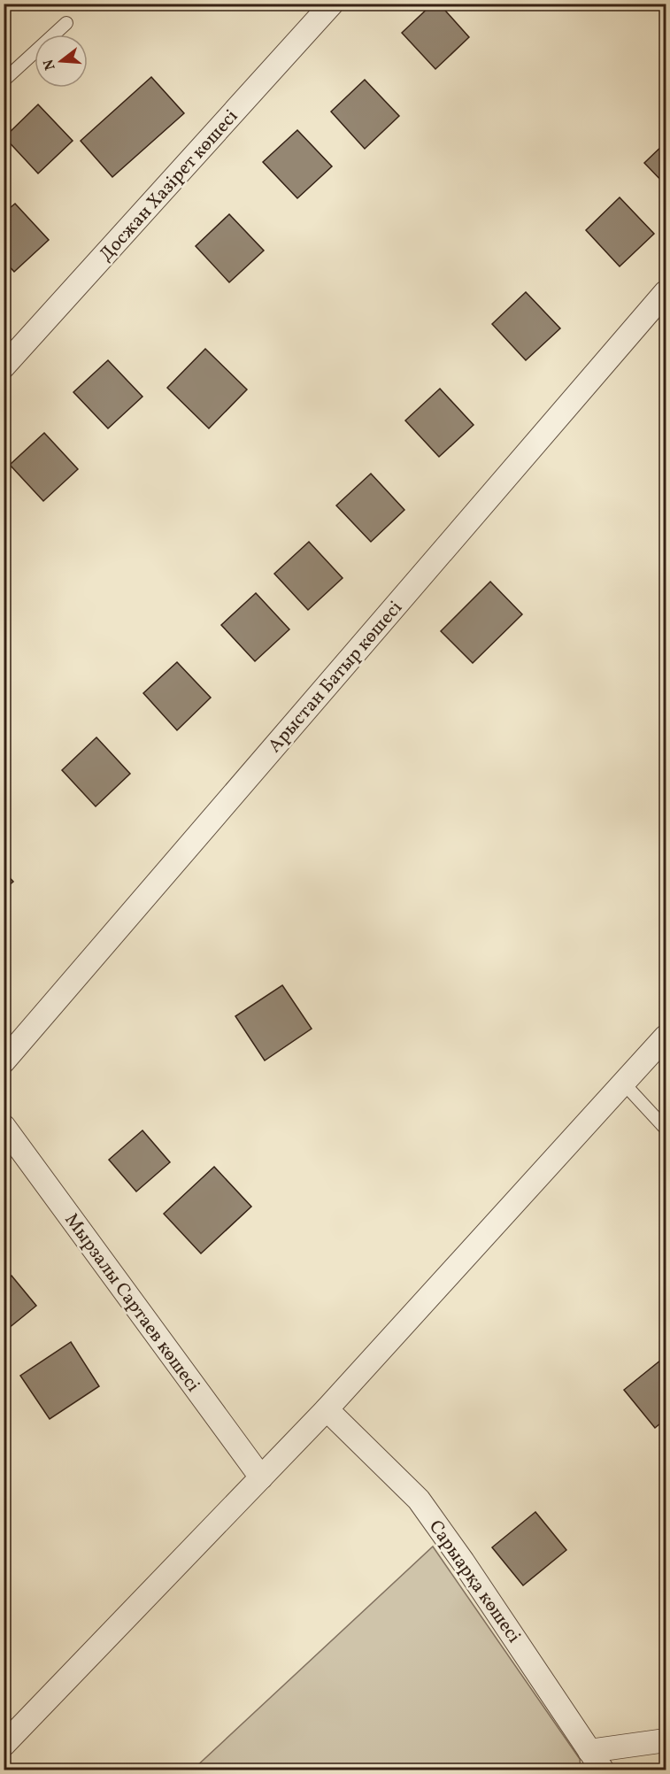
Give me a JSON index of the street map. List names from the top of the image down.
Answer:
{
  "streets": {
    "street": [
      "Досжан Хазірет көшесі",
      "Арыстан Батыр көшесі",
      "Мырзалы Сартаев көшесі",
      "Сарыарқа көшесі"
    ]
  },
  "north": "left"
}
